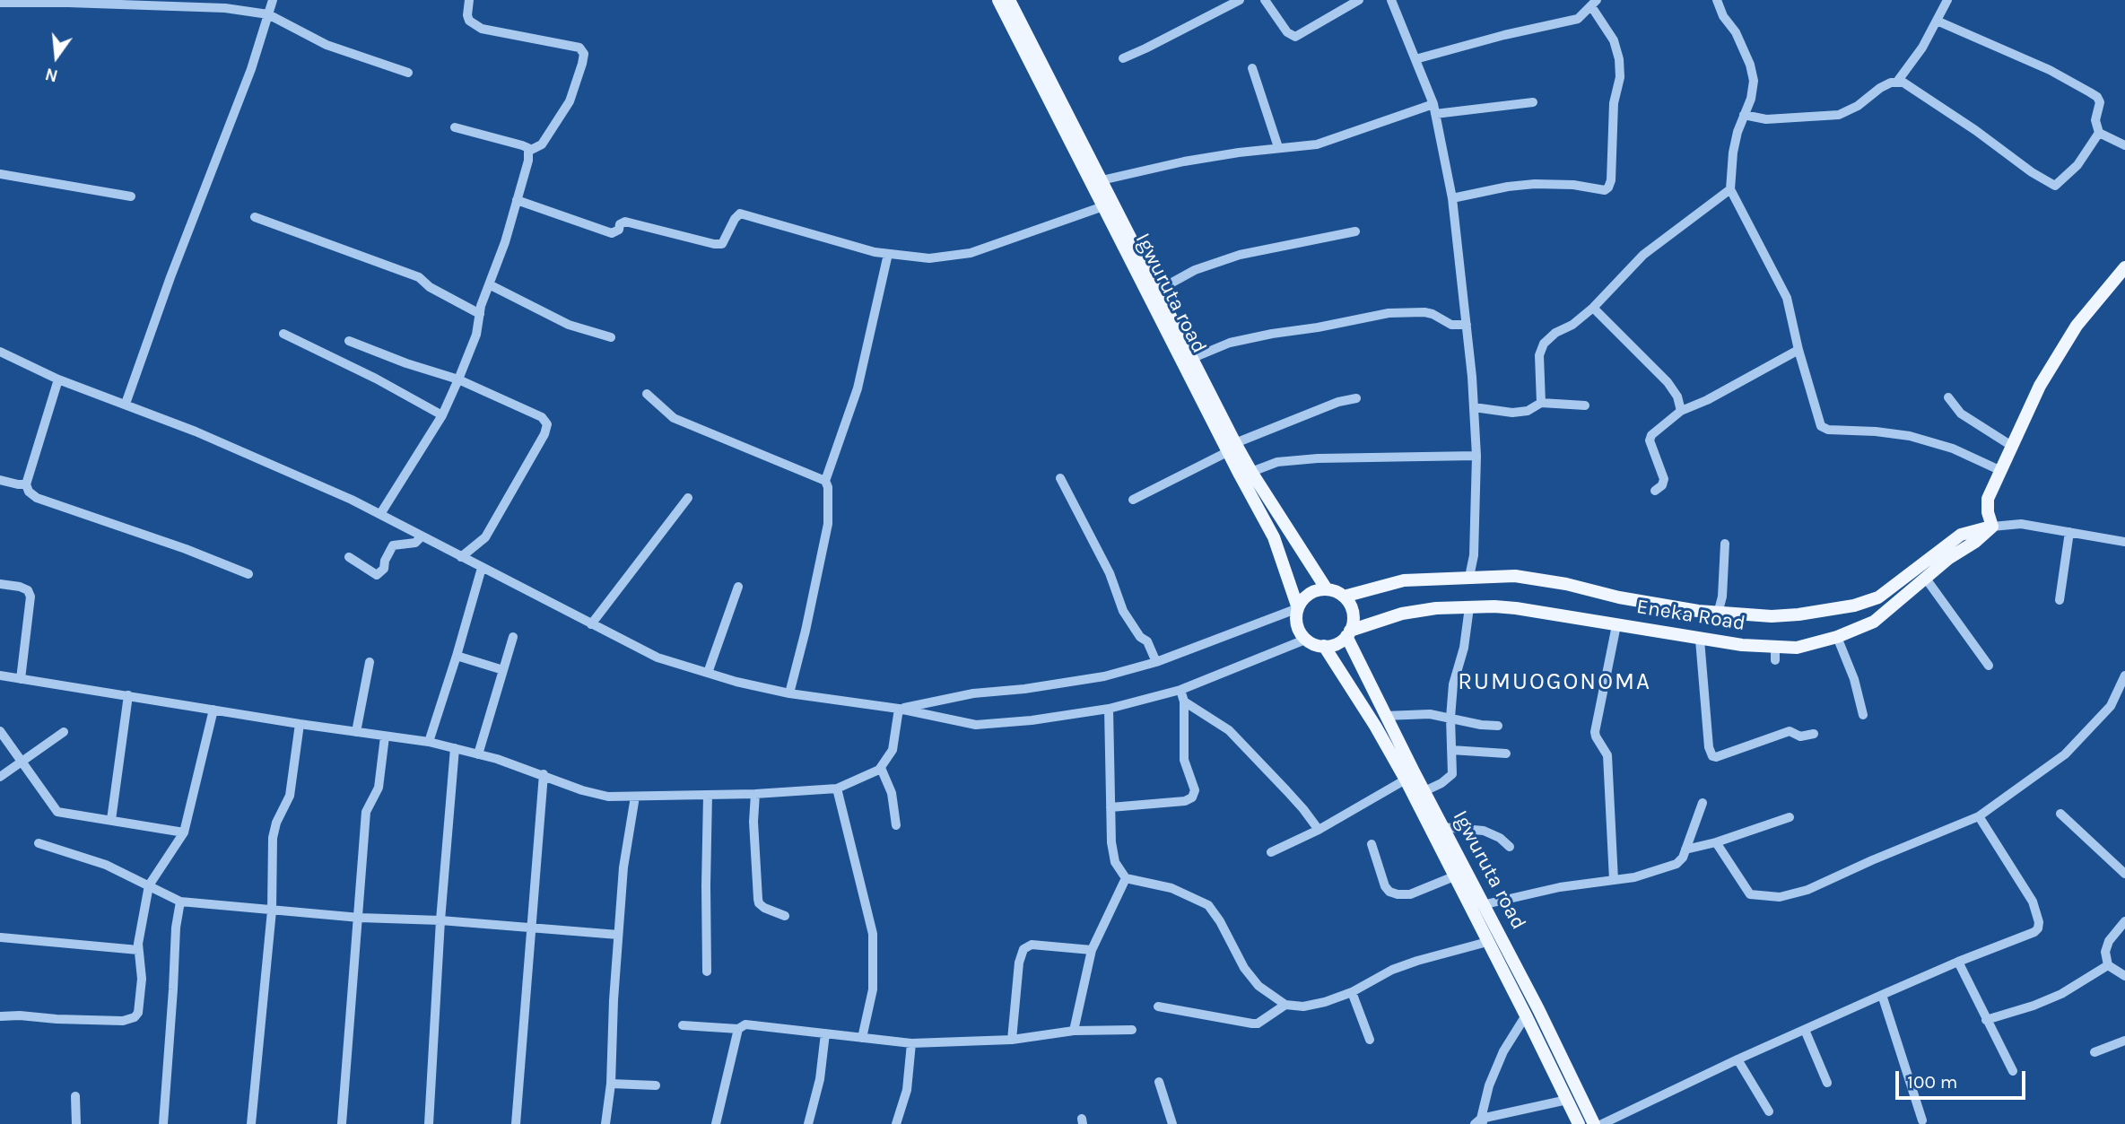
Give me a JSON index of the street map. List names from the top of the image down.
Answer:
{
  "streets": {
    "main road": ["Igwuruta road", "Eneka Road"]
  },
  "crossings": [
    ["Igwuruta road", "Eneka Road"]
  ],
  "districts": ["RUMUOGONOMA"],
  "scale_bar": "100 m",
  "north": "bottom"
}
